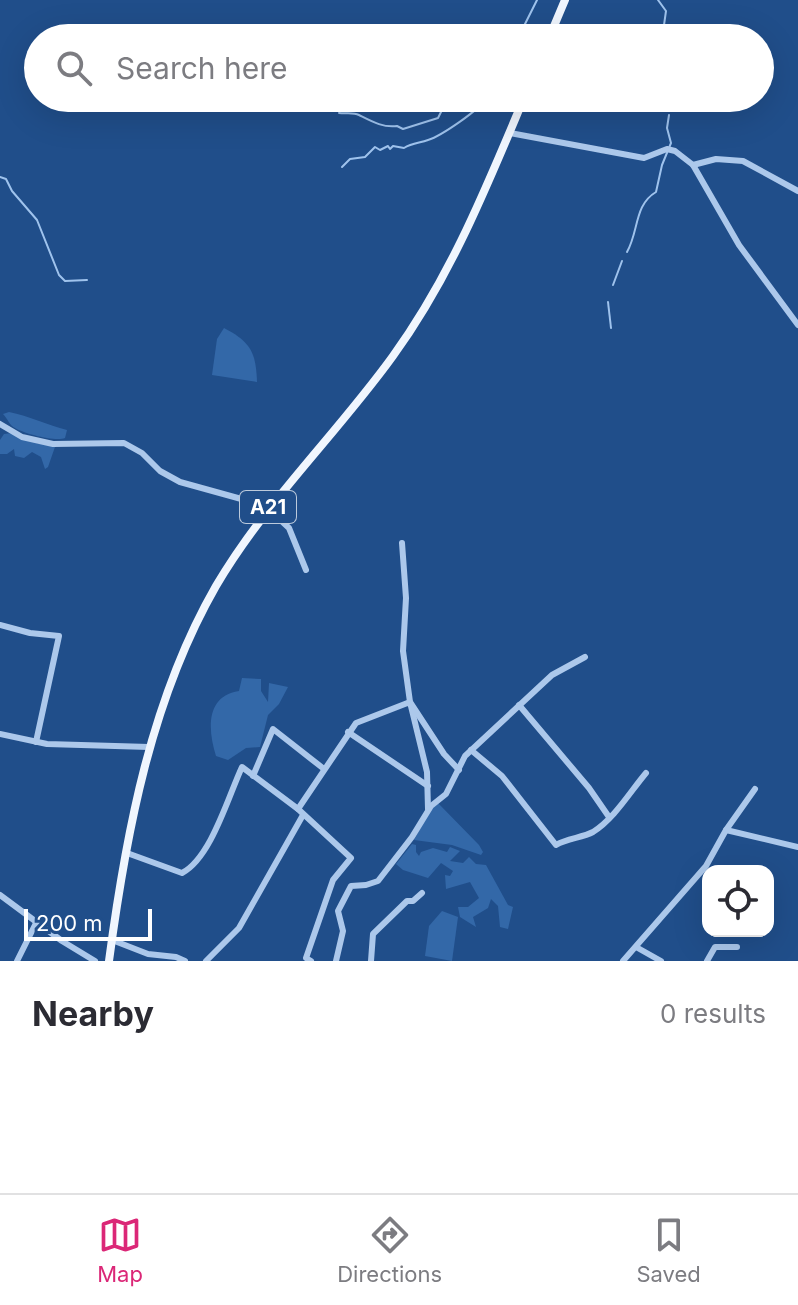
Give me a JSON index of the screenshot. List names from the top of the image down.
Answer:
{
  "streets": {
    "main road": ["A21"]
  },
  "scale_bar": "200 m",
  "page": {
    "search": "Search here",
    "scale": "200 m",
    "heading": ["Nearby", "0 results"],
    "nav": ["Map", "Directions", "Saved"]
  }
}
